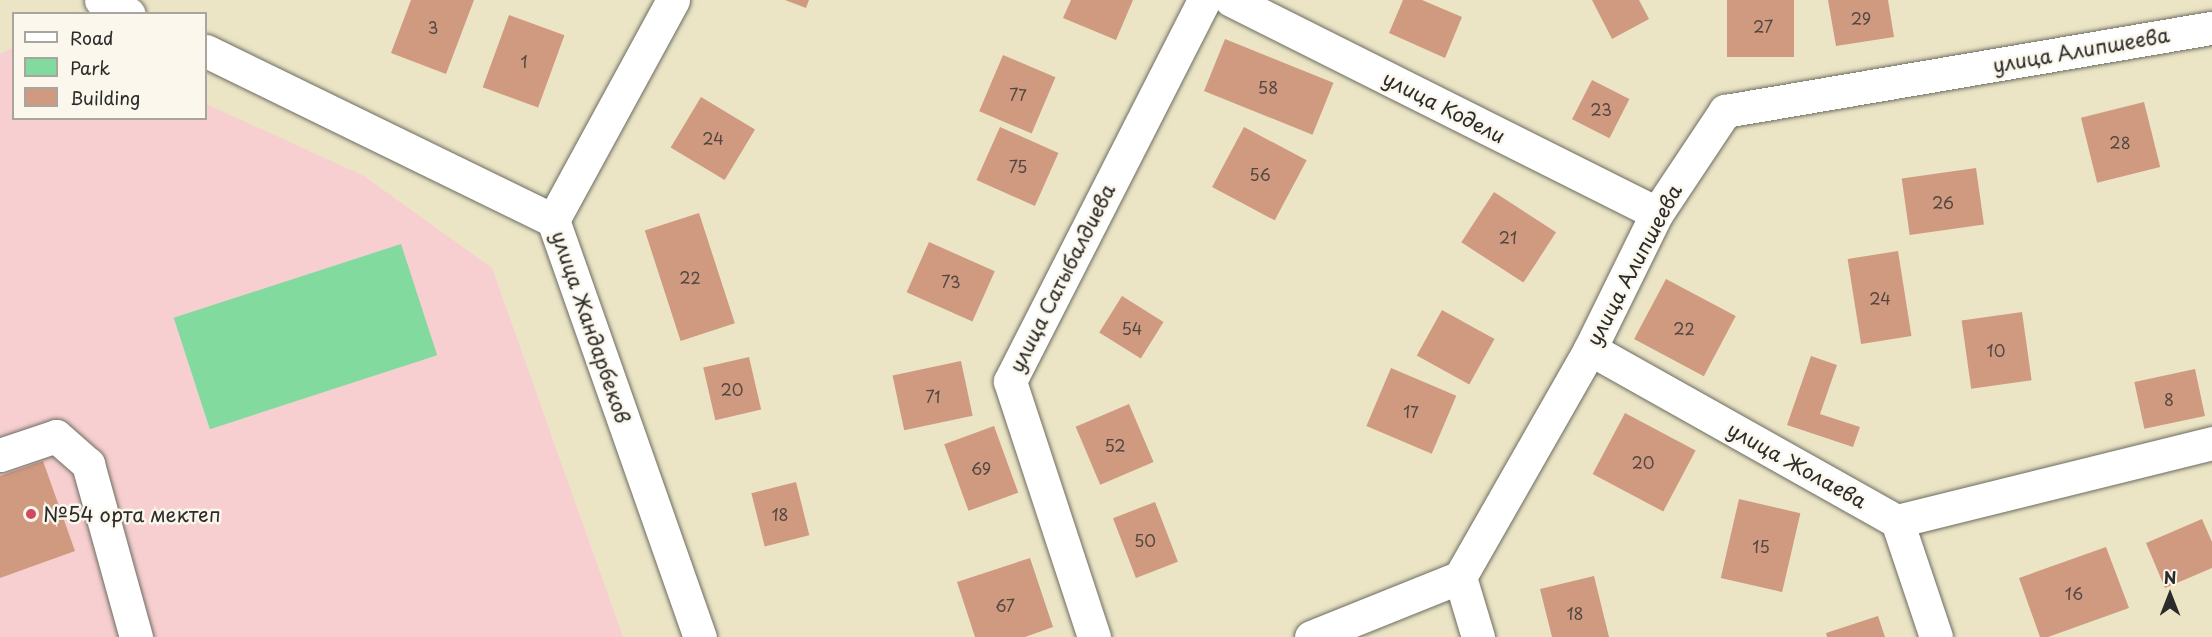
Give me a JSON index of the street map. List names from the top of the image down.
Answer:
{
  "streets": {
    "street": [
      "улица Алипшеева",
      "улица Кодели",
      "улица Сатыбалдиева",
      "улица Жандарбеков",
      "улица Жолаева"
    ]
  },
  "crossings": [
    ["улица Алипшеева", "улица Кодели"],
    ["улица Алипшеева", "улица Жолаева"]
  ],
  "places": ["№54 орта мектеп"],
  "house_numbers": [
    "29",
    "27",
    "3",
    "1",
    "58",
    "77",
    "23",
    "24",
    "28",
    "75",
    "56",
    "26",
    "21",
    "22",
    "73",
    "24",
    "54",
    "22",
    "10",
    "20",
    "71",
    "8",
    "17",
    "52",
    "20",
    "69",
    "18",
    "50",
    "15",
    "16",
    "67",
    "18"
  ],
  "legend": ["Road", "Park", "Building"],
  "north": "top"
}
